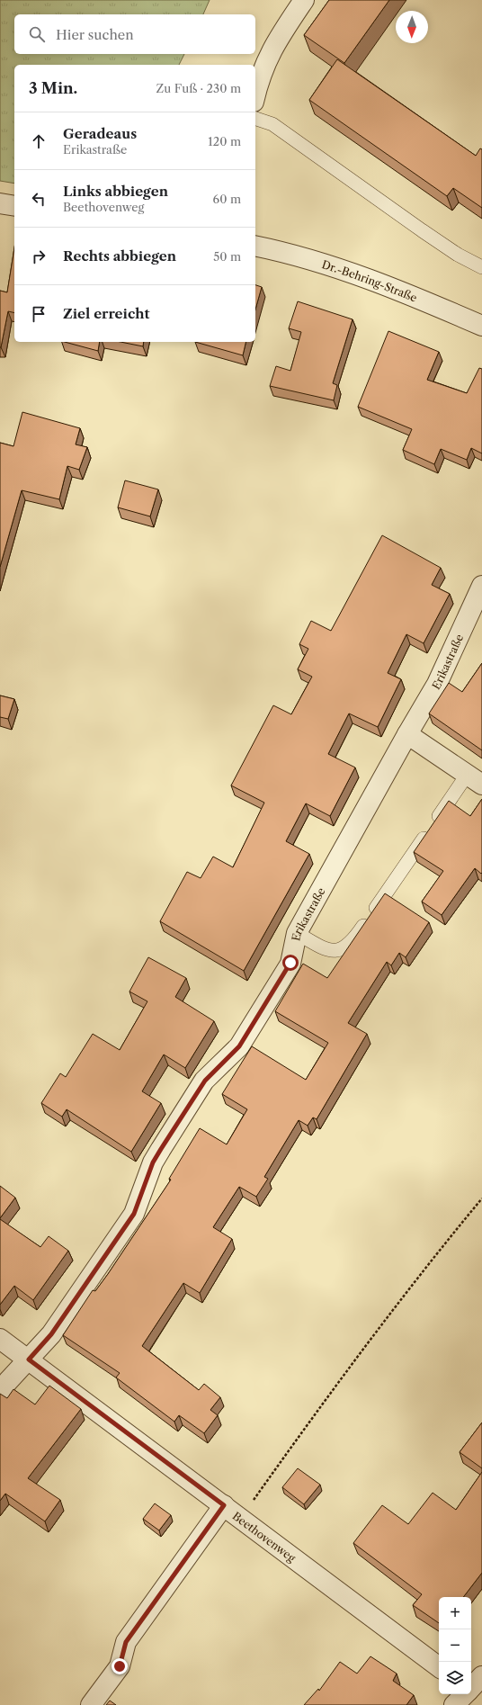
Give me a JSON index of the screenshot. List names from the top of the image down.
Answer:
{
  "streets": {
    "street": ["Dr.-Behring-Straße", "Erikastraße", "Beethovenweg"]
  },
  "crossings": [
    ["Erikastraße", "Beethovenweg"]
  ],
  "north": "bottom",
  "page": {
    "search": "Hier suchen",
    "heading": ["3 Min.", "Zu Fuß · 230 m"],
    "list": [
      ["Geradeaus", "Erikastraße", "120 m"],
      ["Links abbiegen", "Beethovenweg", "60 m"],
      ["Rechts abbiegen", "50 m"],
      "Ziel erreicht"
    ],
    "map_buttons": ["+", "−"]
  }
}
